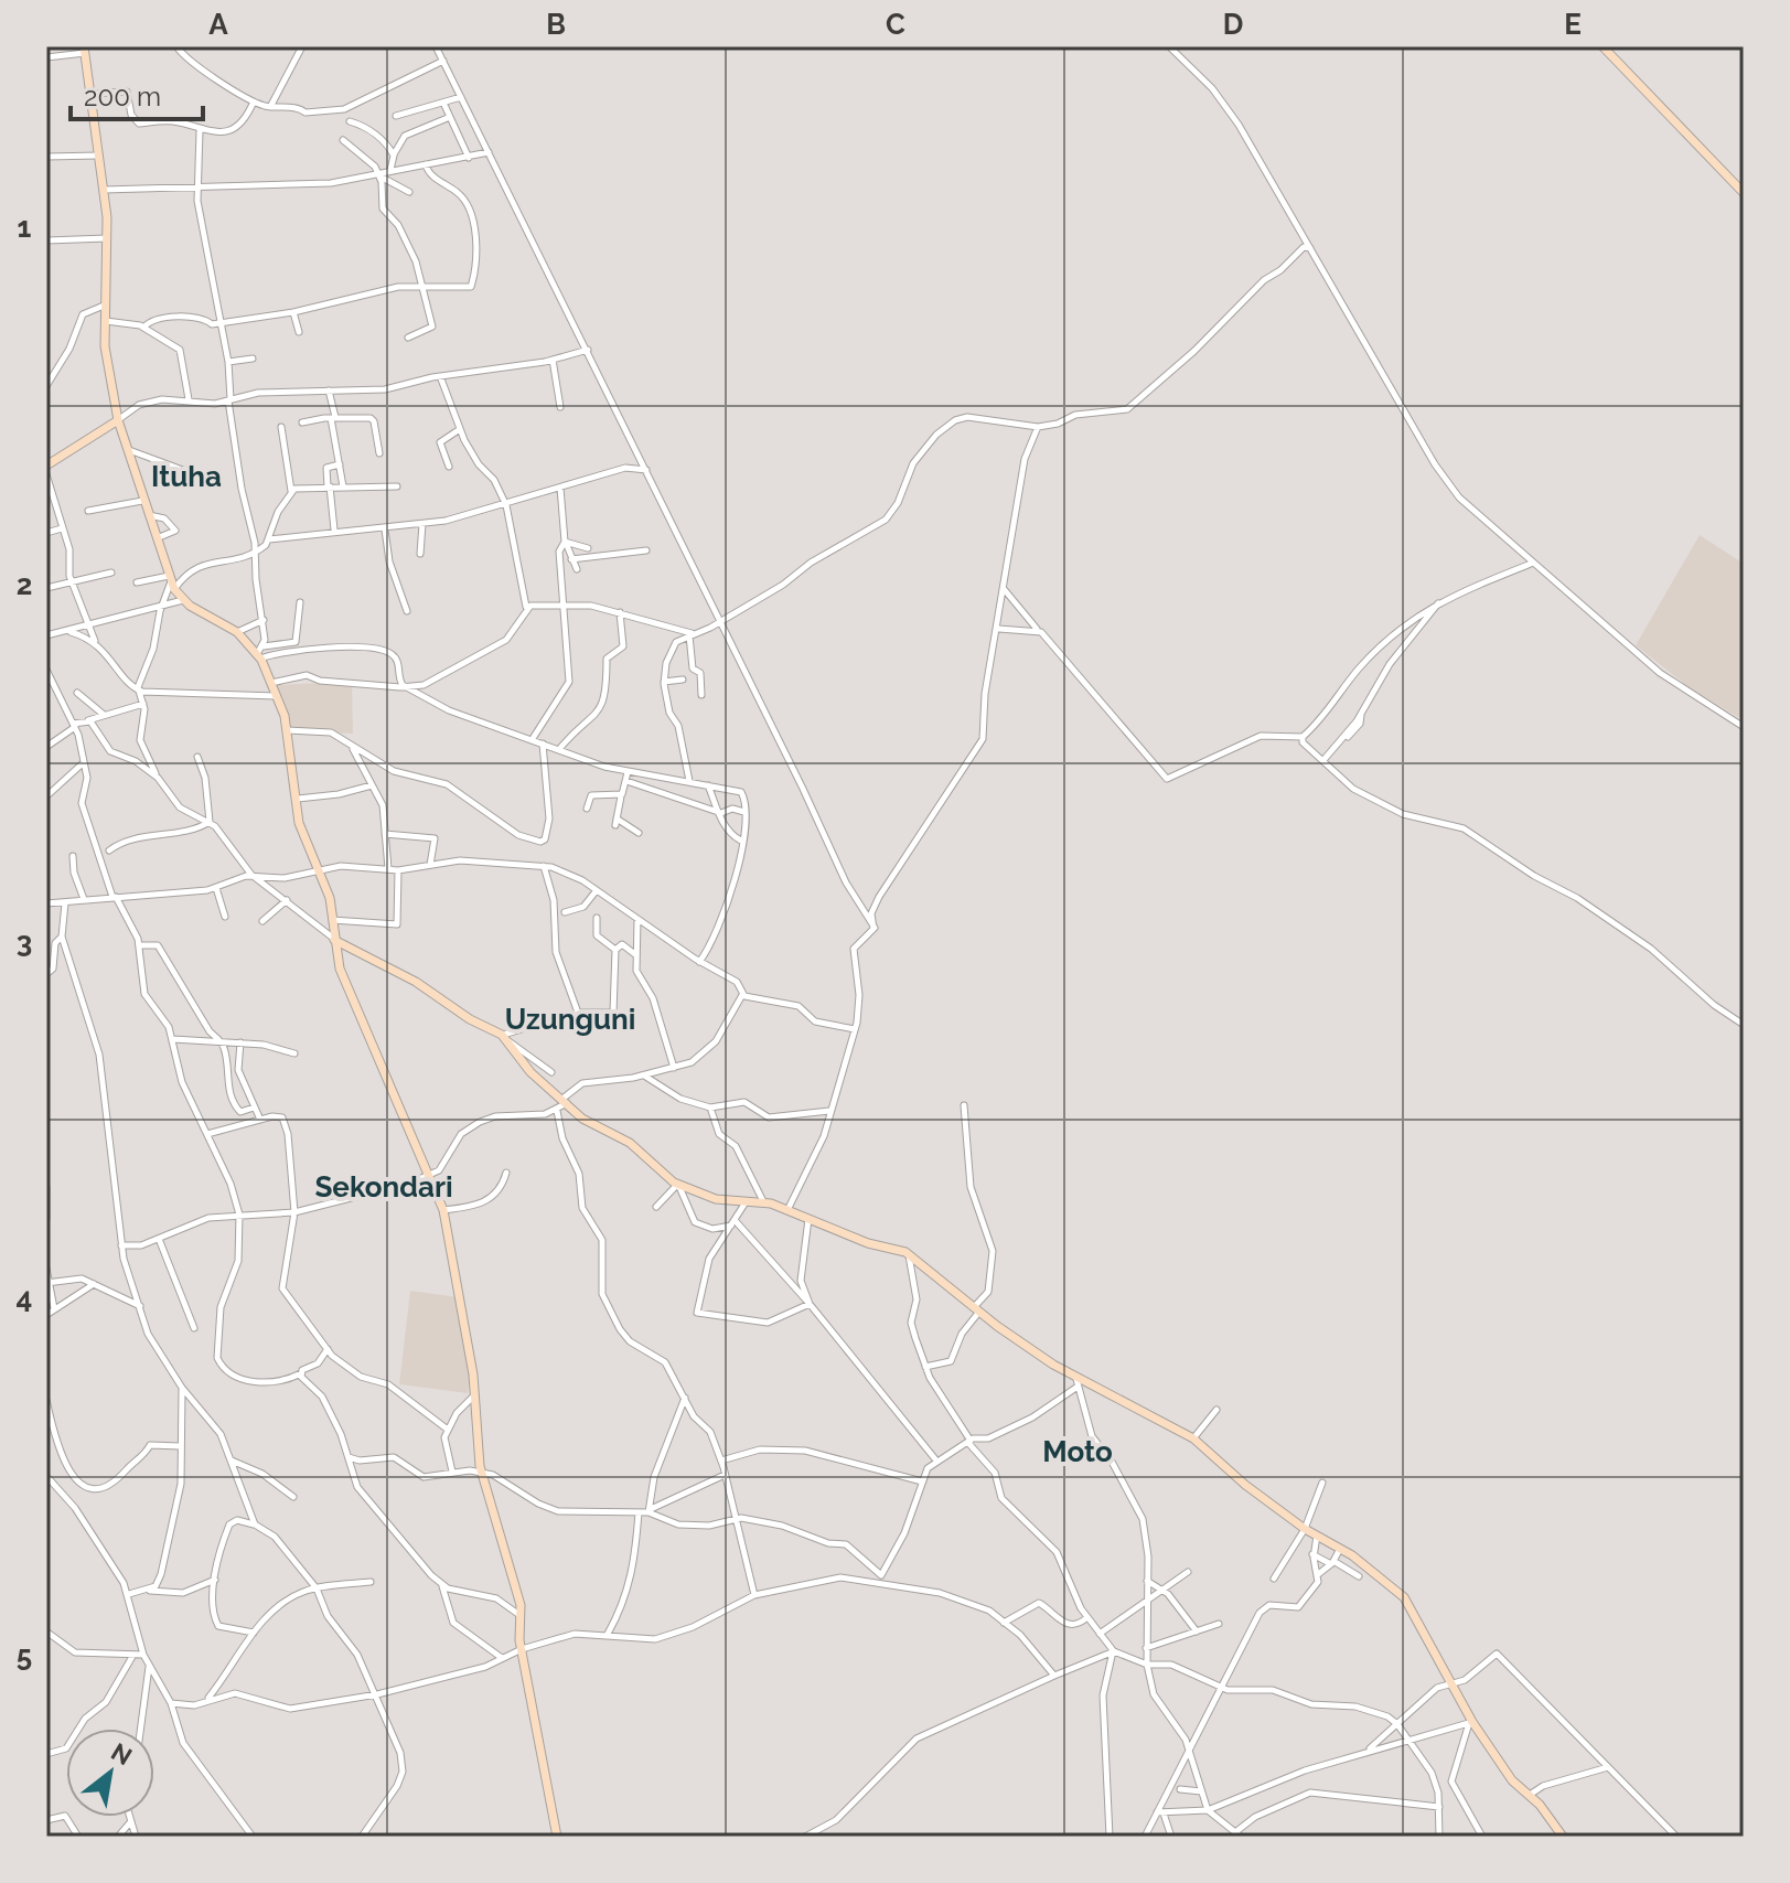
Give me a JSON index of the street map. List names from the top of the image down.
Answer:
{
  "districts": [
    "Ituha",
    "Uzunguni",
    "Sekondari",
    "Moto"
  ],
  "scale_bar": "200 m",
  "north": "top right",
  "grid": {
    "columns": [
      "A",
      "B",
      "C",
      "D",
      "E"
    ],
    "rows": [
      "1",
      "2",
      "3",
      "4",
      "5"
    ]
  }
}
